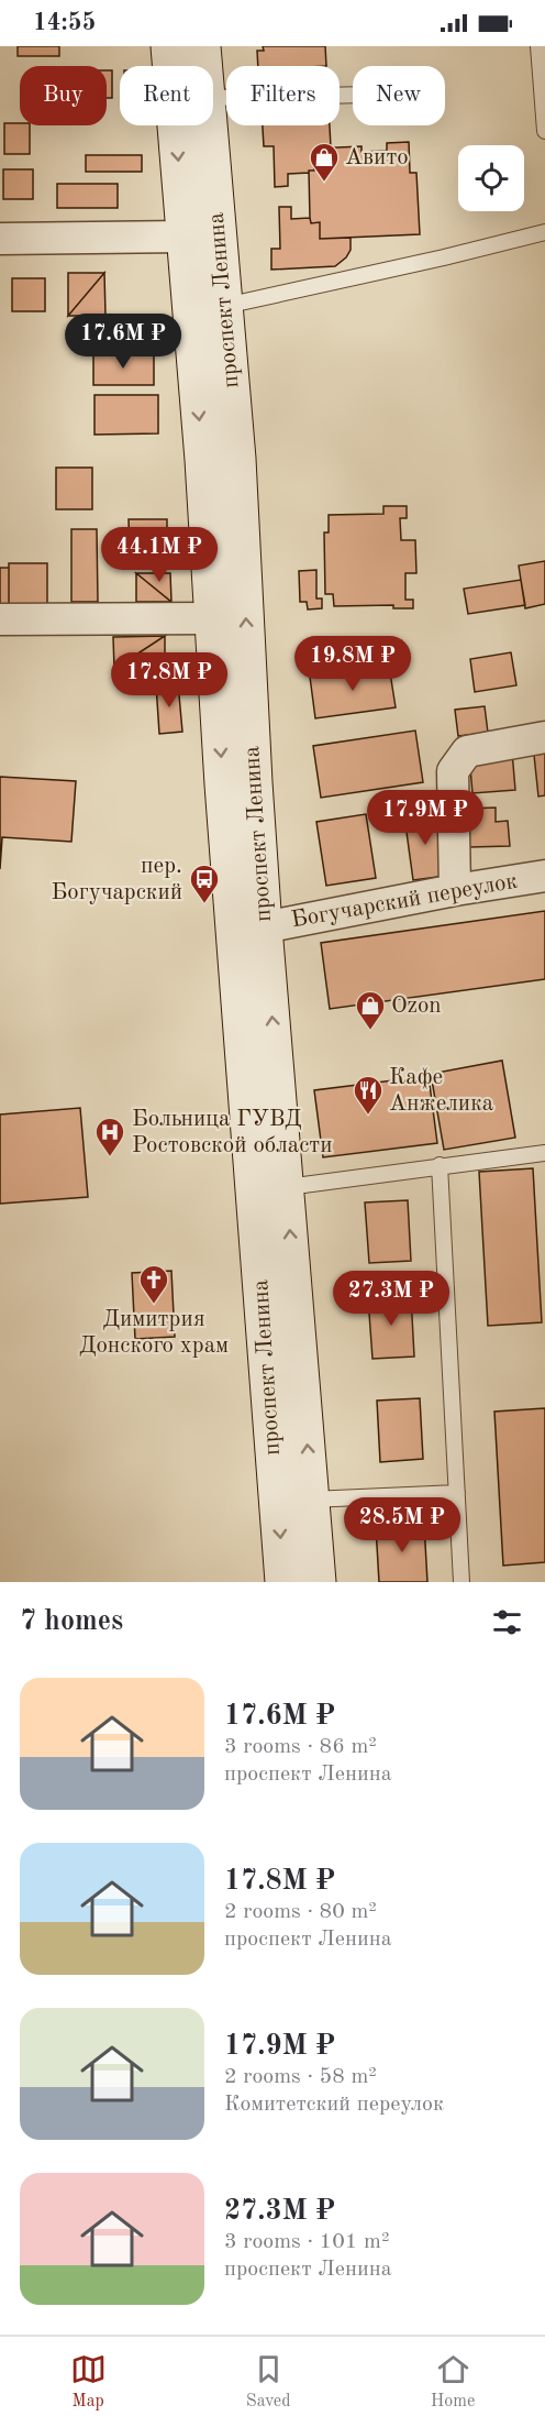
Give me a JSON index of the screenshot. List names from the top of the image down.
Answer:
{
  "streets": {
    "main road": ["проспект Ленина"],
    "street": ["Богучарский переулок"]
  },
  "crossings": [
    ["проспект Ленина", "Богучарский переулок"]
  ],
  "places": {
    "shop": ["Авито", "Ozon"],
    "bus stop": ["пер. Богучарский"],
    "restaurant": ["Кафе Анжелика"],
    "hospital": ["Больница ГУВД Ростовской области"],
    "church": ["Димитрия Донского храм"]
  },
  "page": {
    "status": "14:55",
    "chip": [
      "Buy",
      "Rent",
      "Filters",
      "New"
    ],
    "price": [
      "17.6M ₽",
      "44.1M ₽",
      "19.8M ₽",
      "17.8M ₽",
      "17.9M ₽",
      "27.3M ₽",
      "28.5M ₽"
    ],
    "heading": "7 homes",
    "list": [
      {
        "name": "17.6M ₽",
        "note": "3 rooms · 86 m² · проспект Ленина"
      },
      {
        "name": "17.8M ₽",
        "note": "2 rooms · 80 m² · проспект Ленина"
      },
      {
        "name": "17.9M ₽",
        "note": "2 rooms · 58 m² · Комитетский переулок"
      },
      {
        "name": "27.3M ₽",
        "note": "3 rooms · 101 m² · проспект Ленина"
      }
    ],
    "tabs": ["Map", "Saved", "Home"]
  }
}
